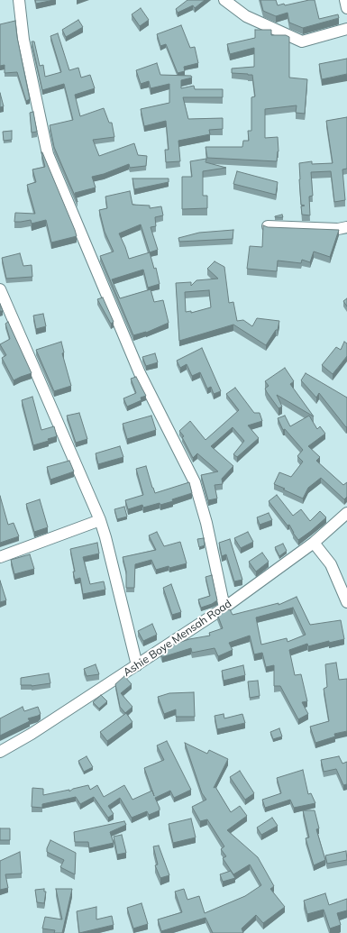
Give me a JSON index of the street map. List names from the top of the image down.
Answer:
{
  "streets": {
    "street": ["Ashie Boye Mensah Road"]
  }
}
